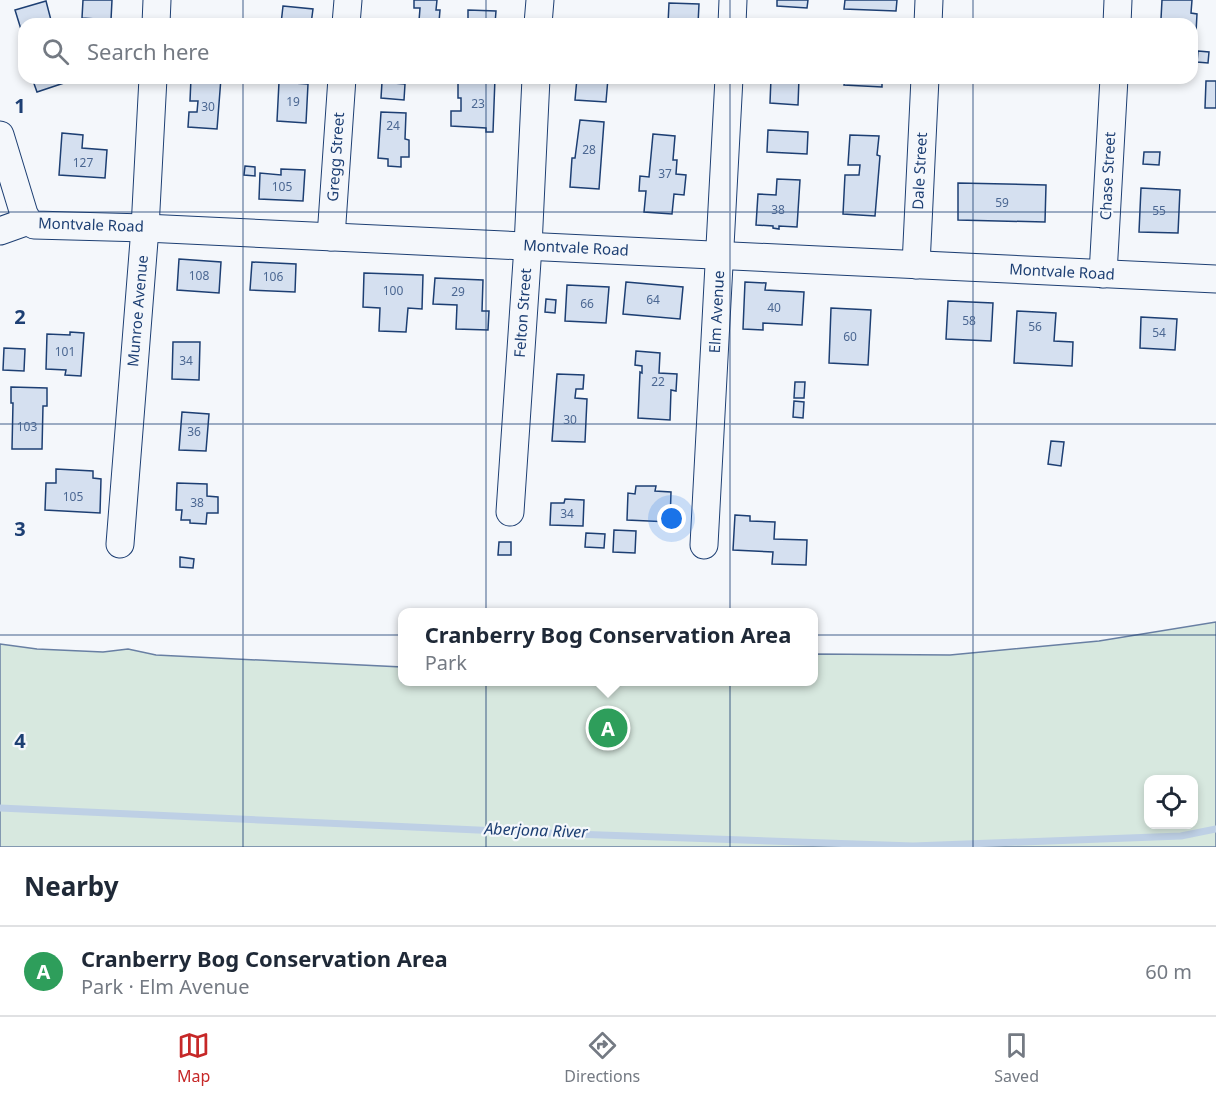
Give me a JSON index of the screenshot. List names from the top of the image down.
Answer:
{
  "streets": {
    "street": [
      "Gregg Street",
      "Dale Street",
      "Chase Street",
      "Montvale Road",
      "Munroe Avenue",
      "Elm Avenue",
      "Felton Street"
    ]
  },
  "crossings": [
    ["Gregg Street", "Montvale Road"],
    ["Dale Street", "Montvale Road"],
    ["Chase Street", "Montvale Road"],
    ["Montvale Road", "Munroe Avenue"],
    ["Montvale Road", "Elm Avenue"],
    ["Montvale Road", "Felton Street"]
  ],
  "water": ["Aberjona River"],
  "house_numbers": [
    "19",
    "23",
    "30",
    "24",
    "28",
    "127",
    "37",
    "105",
    "59",
    "38",
    "55",
    "108",
    "106",
    "100",
    "29",
    "64",
    "66",
    "40",
    "58",
    "56",
    "54",
    "60",
    "101",
    "34",
    "22",
    "30",
    "103",
    "36",
    "105",
    "38",
    "34"
  ],
  "page": {
    "search": "Search here",
    "popup": ["Cranberry Bog Conservation Area", "Park"],
    "pins": "A",
    "heading": "Nearby",
    "list": [
      {
        "mark": "A",
        "name": "Cranberry Bog Conservation Area",
        "note": "Park · Elm Avenue",
        "value": "60 m"
      }
    ],
    "nav": ["Map", "Directions", "Saved"]
  },
  "grid": {
    "rows": [
      "1",
      "2",
      "3",
      "4"
    ]
  }
}
